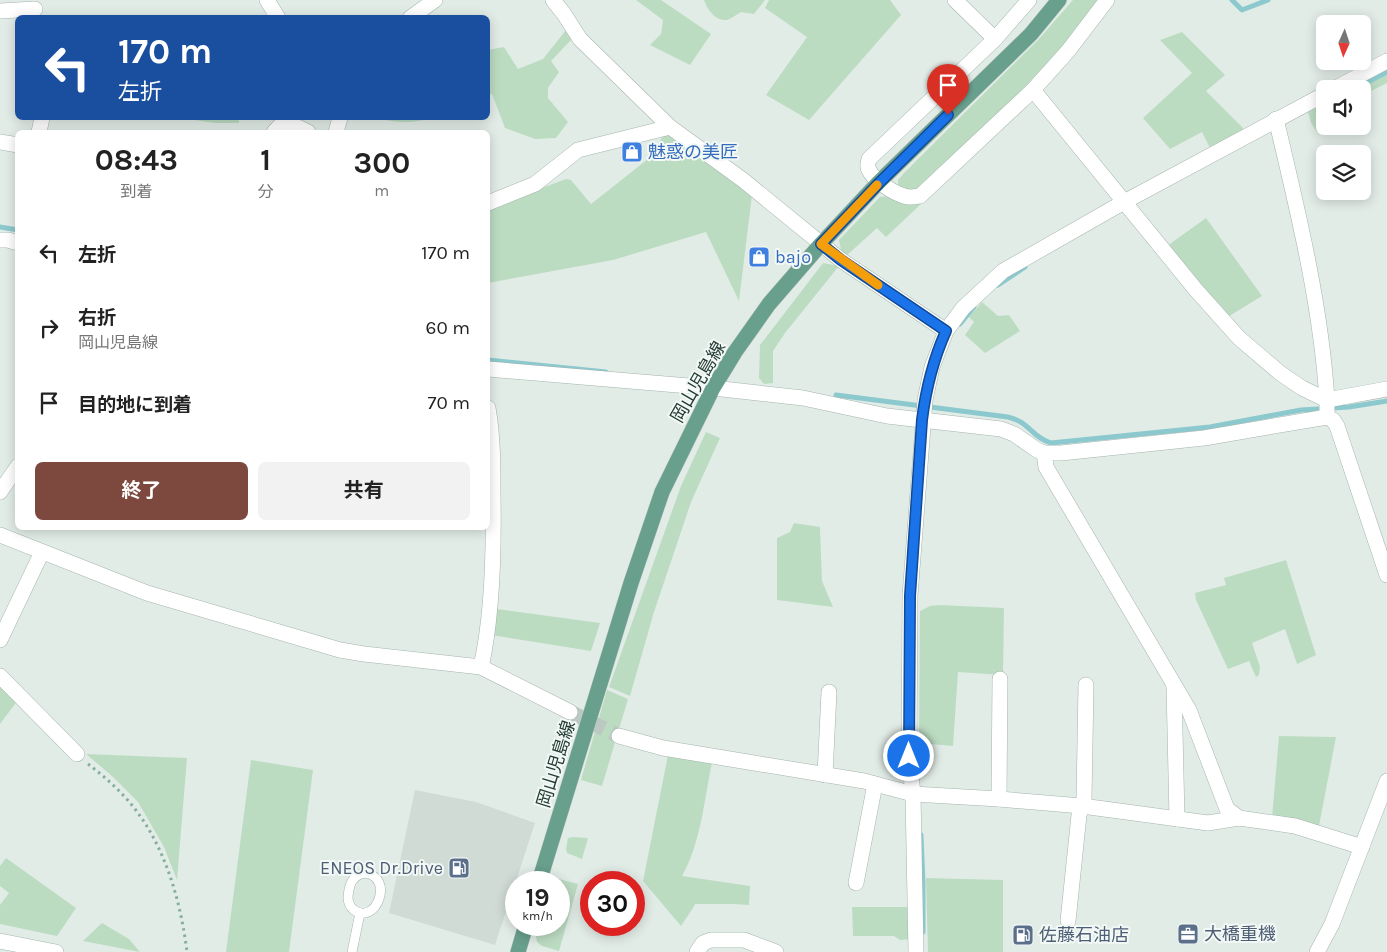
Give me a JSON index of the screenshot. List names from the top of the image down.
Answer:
{
  "streets": {
    "main road": ["岡山児島線"]
  },
  "places": {
    "shop": ["魅惑の美匠", "bajo"],
    "fuel station": ["ENEOS Dr.Drive", "佐藤石油店"],
    "office": ["大橋重機"]
  },
  "north": "bottom",
  "page": {
    "turn": ["170 m", "左折"],
    "eta": [
      "08:43",
      "到着",
      "1",
      "分",
      "300",
      "m"
    ],
    "list": [
      {
        "name": "左折",
        "value": "170 m"
      },
      {
        "name": "右折",
        "note": "岡山児島線",
        "value": "60 m"
      },
      {
        "name": "目的地に到着",
        "value": "70 m"
      }
    ],
    "buttons": ["終了", "共有"],
    "speed": "19 km/h",
    "limit": "30"
  }
}
